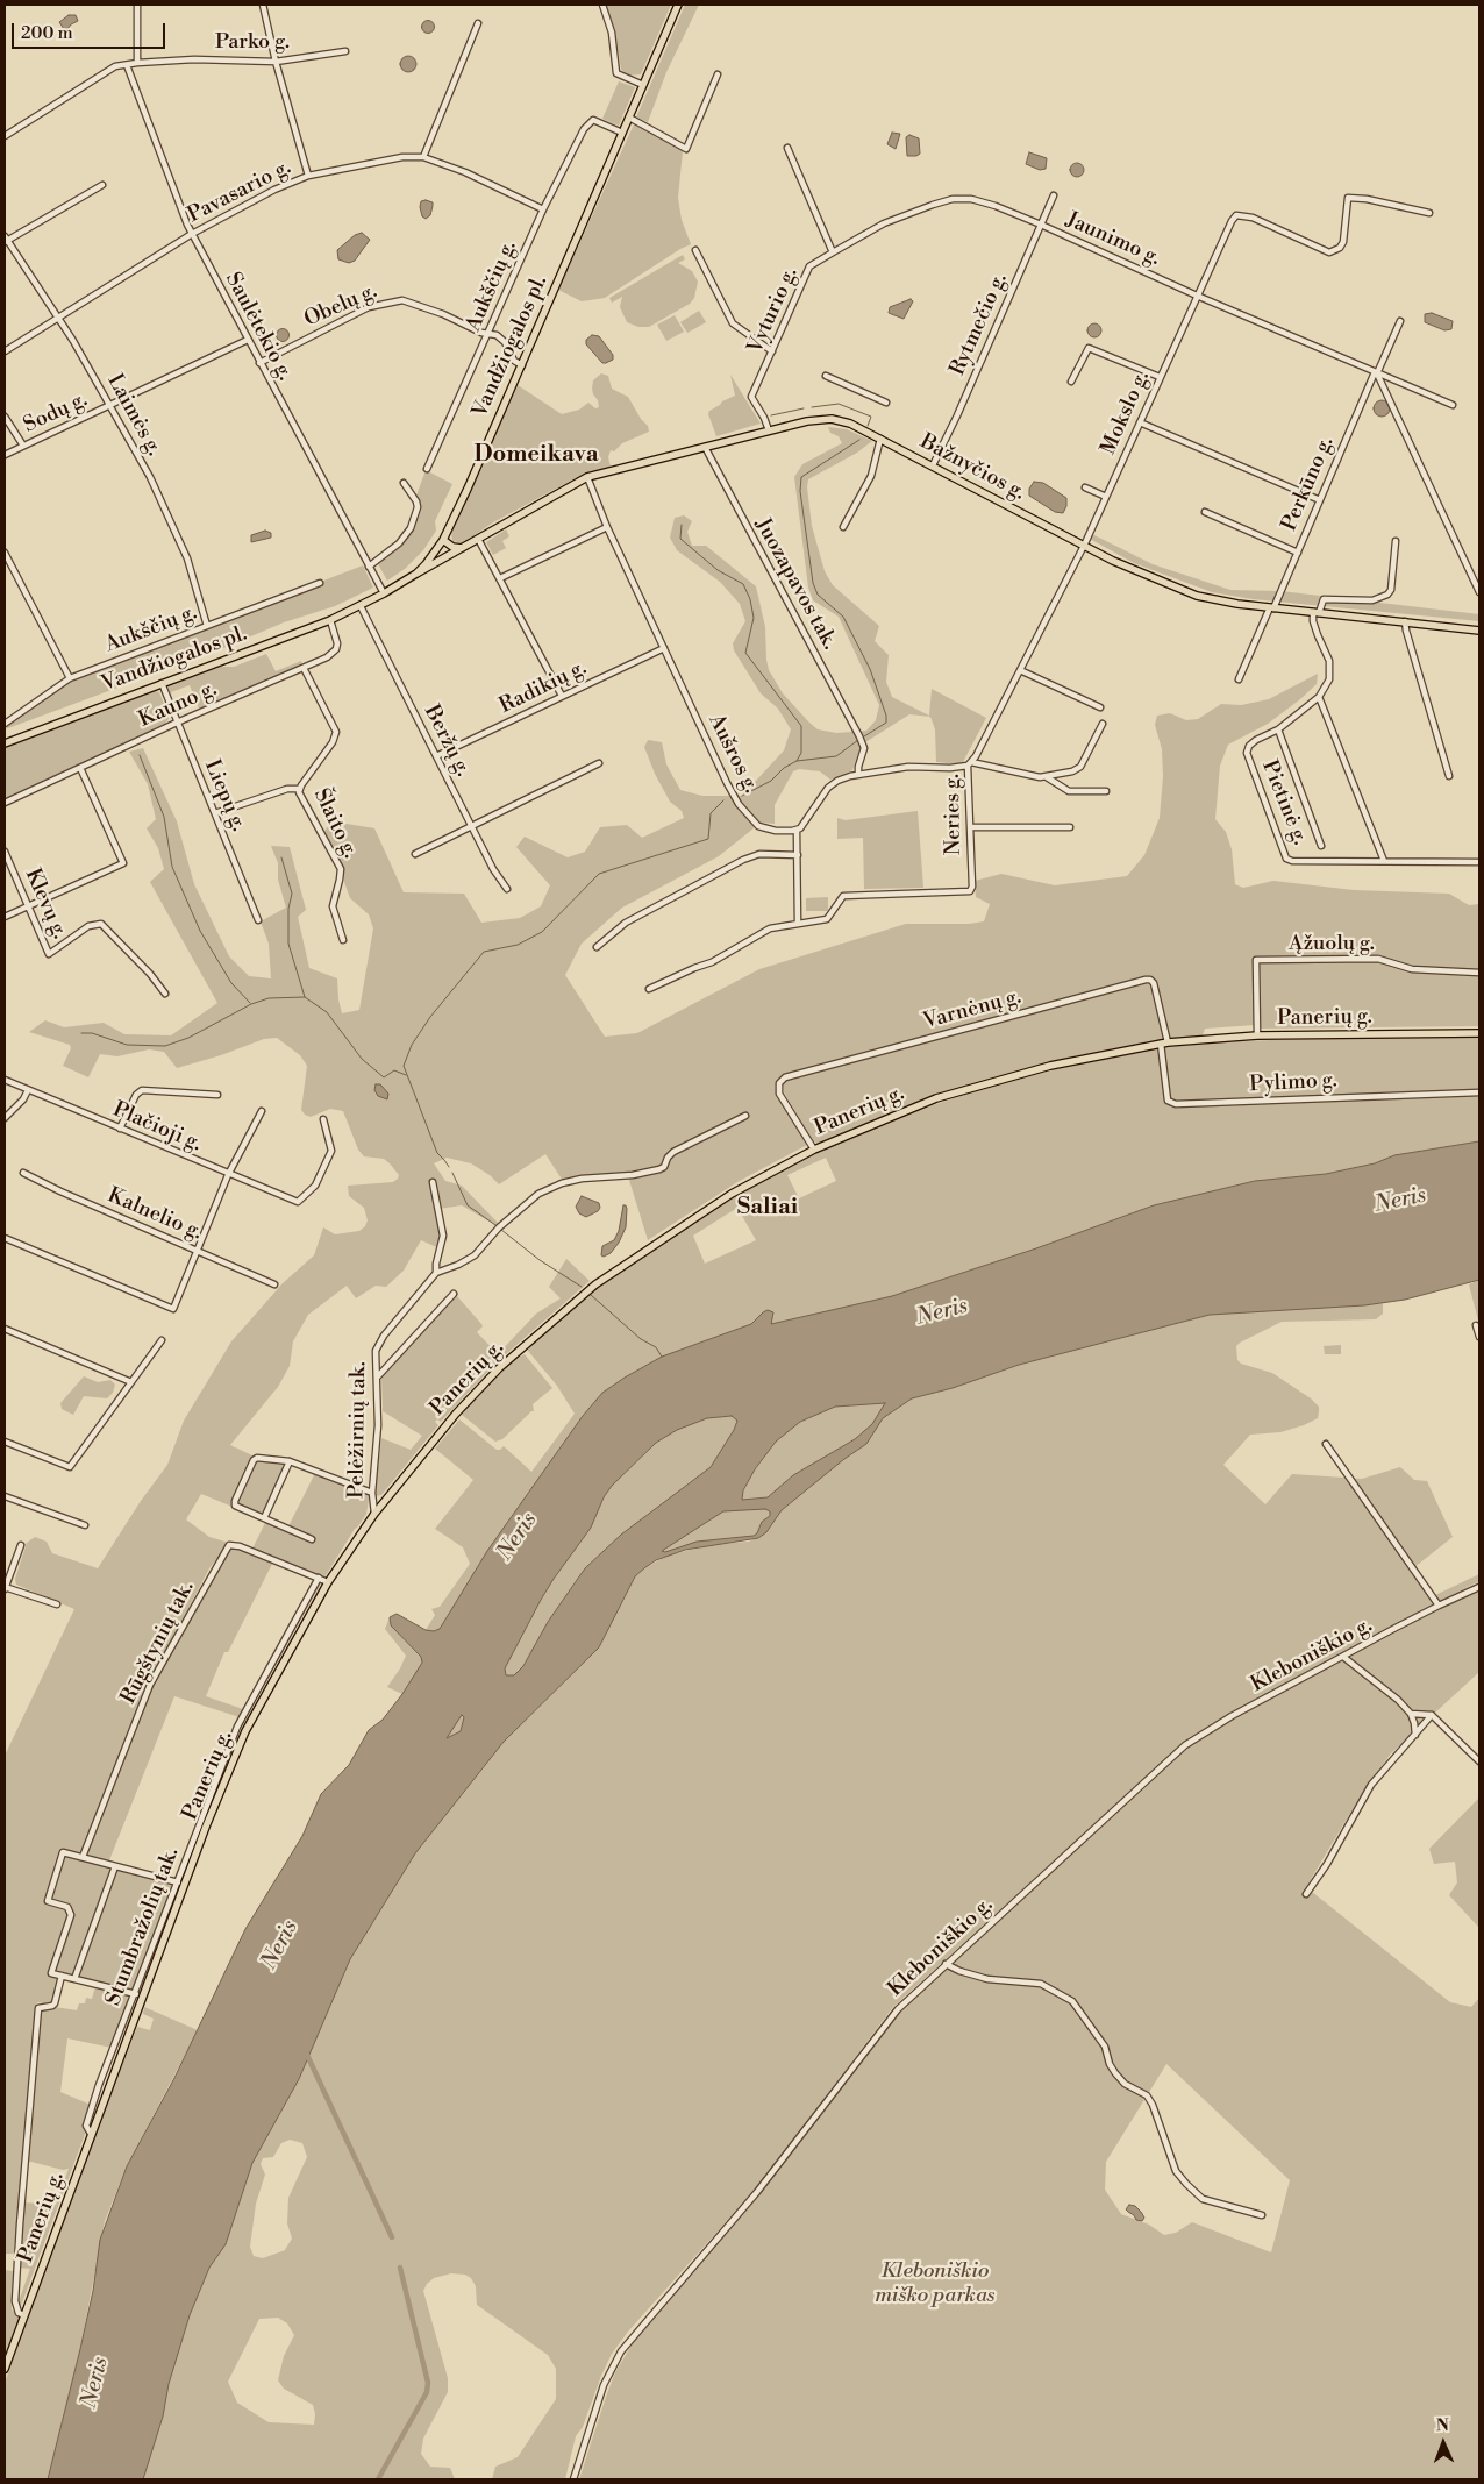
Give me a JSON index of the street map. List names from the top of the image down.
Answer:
{
  "streets": {
    "main road": ["Vandžiogalos pl.", "Bažnyčios g.", "Panerių g."],
    "street": [
      "Parko g.",
      "Pavasario g.",
      "Jaunimo g.",
      "Aukščių g.",
      "Obelų g.",
      "Vyturio g.",
      "Rytmečio g.",
      "Saulėtekio g.",
      "Sodų g.",
      "Mokslo g.",
      "Laimės g.",
      "Perkūno g.",
      "Juozapavos tak.",
      "Radikių g.",
      "Kauno g.",
      "Beržų g.",
      "Aušros g.",
      "Liepų g.",
      "Pietinė g.",
      "Neries g.",
      "Šlaito g.",
      "Klevų g.",
      "Ąžuolų g.",
      "Varnėnų g.",
      "Pylimo g.",
      "Plačioji g.",
      "Kalnelio g.",
      "Pelėžirnių tak.",
      "Rūgštynių tak.",
      "Kleboniškio g.",
      "Stumbražolių tak."
    ]
  },
  "crossings": [
    ["Parko g.", "Saulėtekio g."],
    ["Pavasario g.", "Aukščių g."],
    ["Pavasario g.", "Saulėtekio g."],
    ["Pavasario g.", "Laimės g."],
    ["Jaunimo g.", "Vyturio g."],
    ["Jaunimo g.", "Rytmečio g."],
    ["Jaunimo g.", "Mokslo g."],
    ["Jaunimo g.", "Perkūno g."],
    ["Aukščių g.", "Obelų g."],
    ["Aukščių g.", "Vandžiogalos pl."],
    ["Aukščių g.", "Laimės g."],
    ["Obelų g.", "Saulėtekio g."],
    ["Obelų g.", "Vandžiogalos pl."],
    ["Vyturio g.", "Bažnyčios g."],
    ["Rytmečio g.", "Bažnyčios g."],
    ["Saulėtekio g.", "Vandžiogalos pl."],
    ["Saulėtekio g.", "Sodų g."],
    ["Vandžiogalos pl.", "Bažnyčios g."],
    ["Vandžiogalos pl.", "Kauno g."],
    ["Vandžiogalos pl.", "Beržų g."],
    ["Vandžiogalos pl.", "Liepų g."],
    ["Sodų g.", "Laimės g."],
    ["Mokslo g.", "Bažnyčios g."],
    ["Mokslo g.", "Neries g."],
    ["Bažnyčios g.", "Perkūno g."],
    ["Bažnyčios g.", "Juozapavos tak."],
    ["Bažnyčios g.", "Aušros g."],
    ["Bažnyčios g.", "Neries g."],
    ["Radikių g.", "Beržų g."],
    ["Radikių g.", "Aušros g."],
    ["Kauno g.", "Liepų g."],
    ["Kauno g.", "Šlaito g."],
    ["Ąžuolų g.", "Panerių g."],
    ["Varnėnų g.", "Panerių g."],
    ["Varnėnų g.", "Pylimo g."],
    ["Panerių g.", "Pylimo g."],
    ["Panerių g.", "Pelėžirnių tak."],
    ["Panerių g.", "Rūgštynių tak."],
    ["Panerių g.", "Stumbražolių tak."],
    ["Rūgštynių tak.", "Stumbražolių tak."]
  ],
  "districts": ["Domeikava", "Saliai"],
  "water": ["Neris"],
  "parks": ["Kleboniškio miško parkas"],
  "scale_bar": "200 m",
  "north": "top"
}
